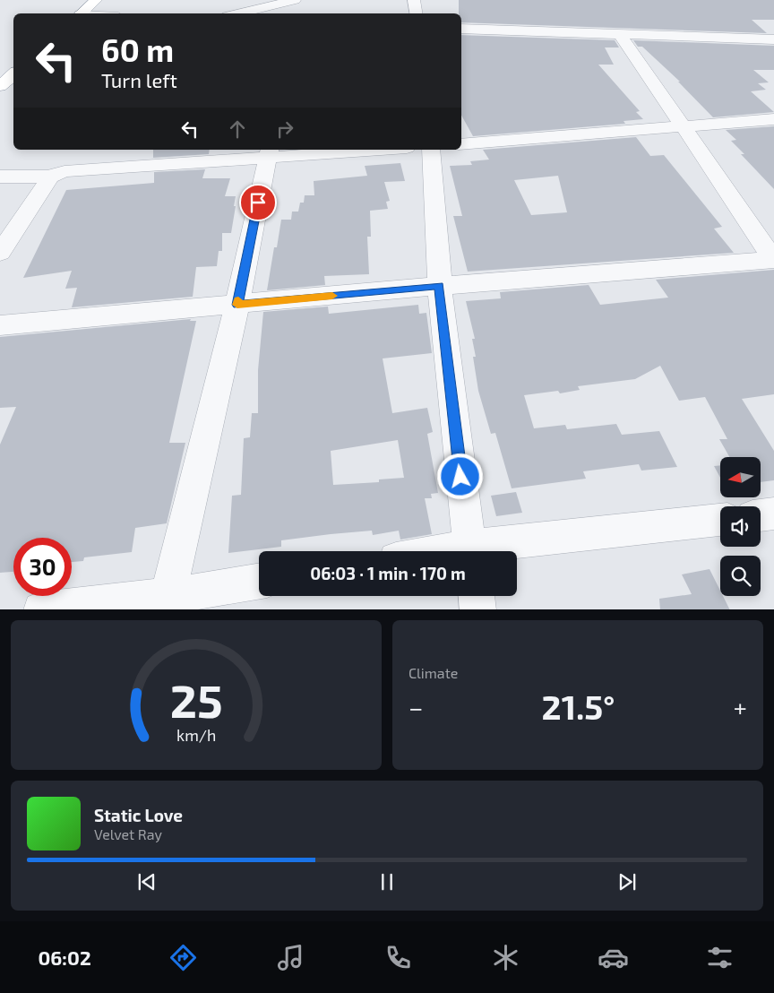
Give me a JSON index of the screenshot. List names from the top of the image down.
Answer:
{
  "north": "left",
  "page": {
    "turn": ["60 m", "Turn left"],
    "limit": "30",
    "trip": "06:03 · 1 min · 170 m",
    "tile": "Climate",
    "heat": ["−", "21.5°", "+"],
    "song": ["Static Love", "Velvet Ray"],
    "tabs": "06:02",
    "gauge": ["25", "km/h"]
  }
}
